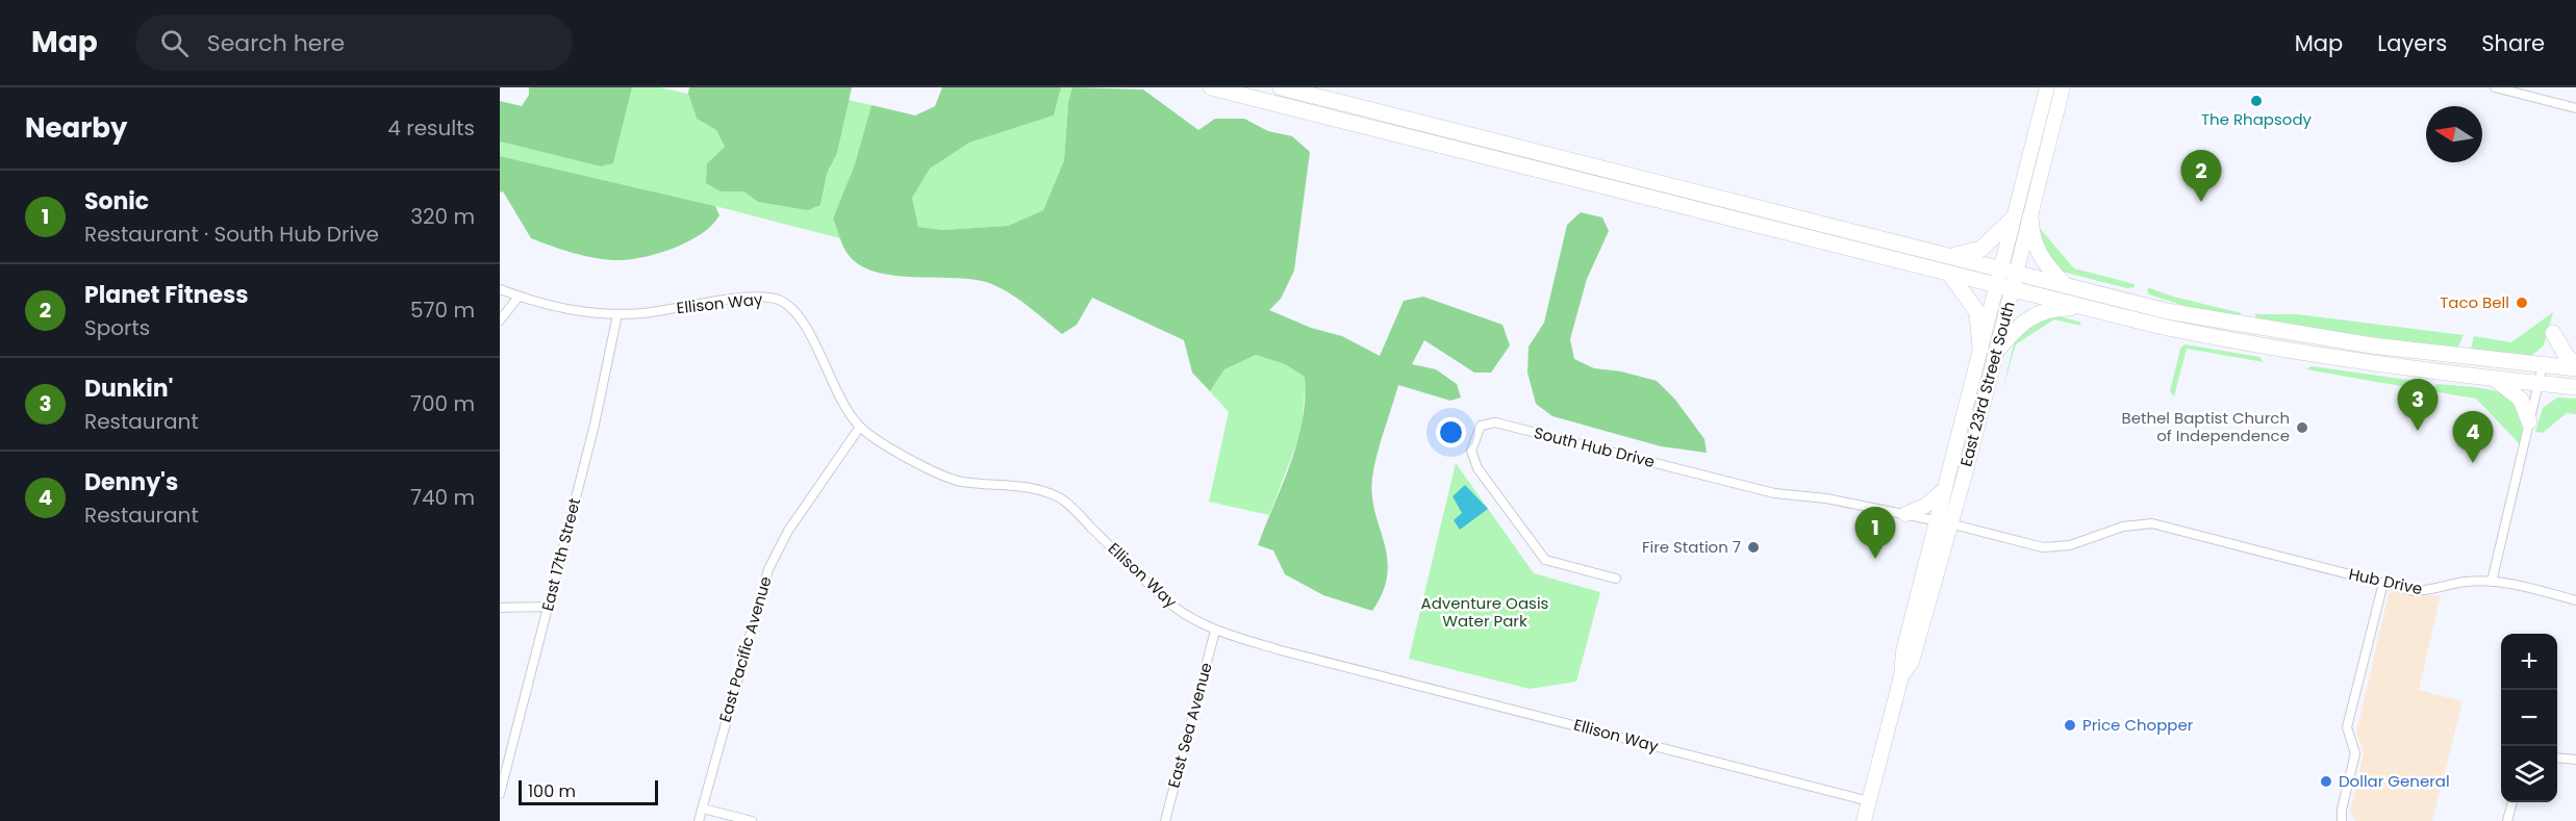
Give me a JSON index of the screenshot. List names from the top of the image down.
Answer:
{
  "streets": {
    "main road": ["East 23rd Street South"],
    "street": [
      "Ellison Way",
      "South Hub Drive",
      "East 17th Street",
      "Hub Drive",
      "East Pacific Avenue",
      "East Sea Avenue"
    ]
  },
  "crossings": [
    ["Ellison Way", "East 23rd Street South"],
    ["Ellison Way", "East 17th Street"],
    ["Ellison Way", "East Pacific Avenue"],
    ["Ellison Way", "East Sea Avenue"],
    ["East 23rd Street South", "South Hub Drive"],
    ["East 23rd Street South", "Hub Drive"],
    ["South Hub Drive", "Hub Drive"]
  ],
  "parks": ["Adventure Oasis Water Park"],
  "places": [
    "The Rhapsody",
    "Taco Bell",
    "Bethel Baptist Church of Independence",
    "Fire Station 7",
    "Price Chopper",
    "Dollar General"
  ],
  "scale_bar": "100 m",
  "north": "left",
  "page": {
    "header": "Map",
    "search": "Search here",
    "nav": ["Map", "Layers", "Share"],
    "heading": ["Nearby", "4 results"],
    "pins": [
      "2",
      "3",
      "4",
      "1"
    ],
    "list": [
      {
        "mark": "1",
        "name": "Sonic",
        "note": "Restaurant · South Hub Drive",
        "value": "320 m"
      },
      {
        "mark": "2",
        "name": "Planet Fitness",
        "note": "Sports",
        "value": "570 m"
      },
      {
        "mark": "3",
        "name": "Dunkin'",
        "note": "Restaurant",
        "value": "700 m"
      },
      {
        "mark": "4",
        "name": "Denny's",
        "note": "Restaurant",
        "value": "740 m"
      }
    ],
    "map_buttons": ["+", "−"],
    "scale": "100 m"
  }
}
